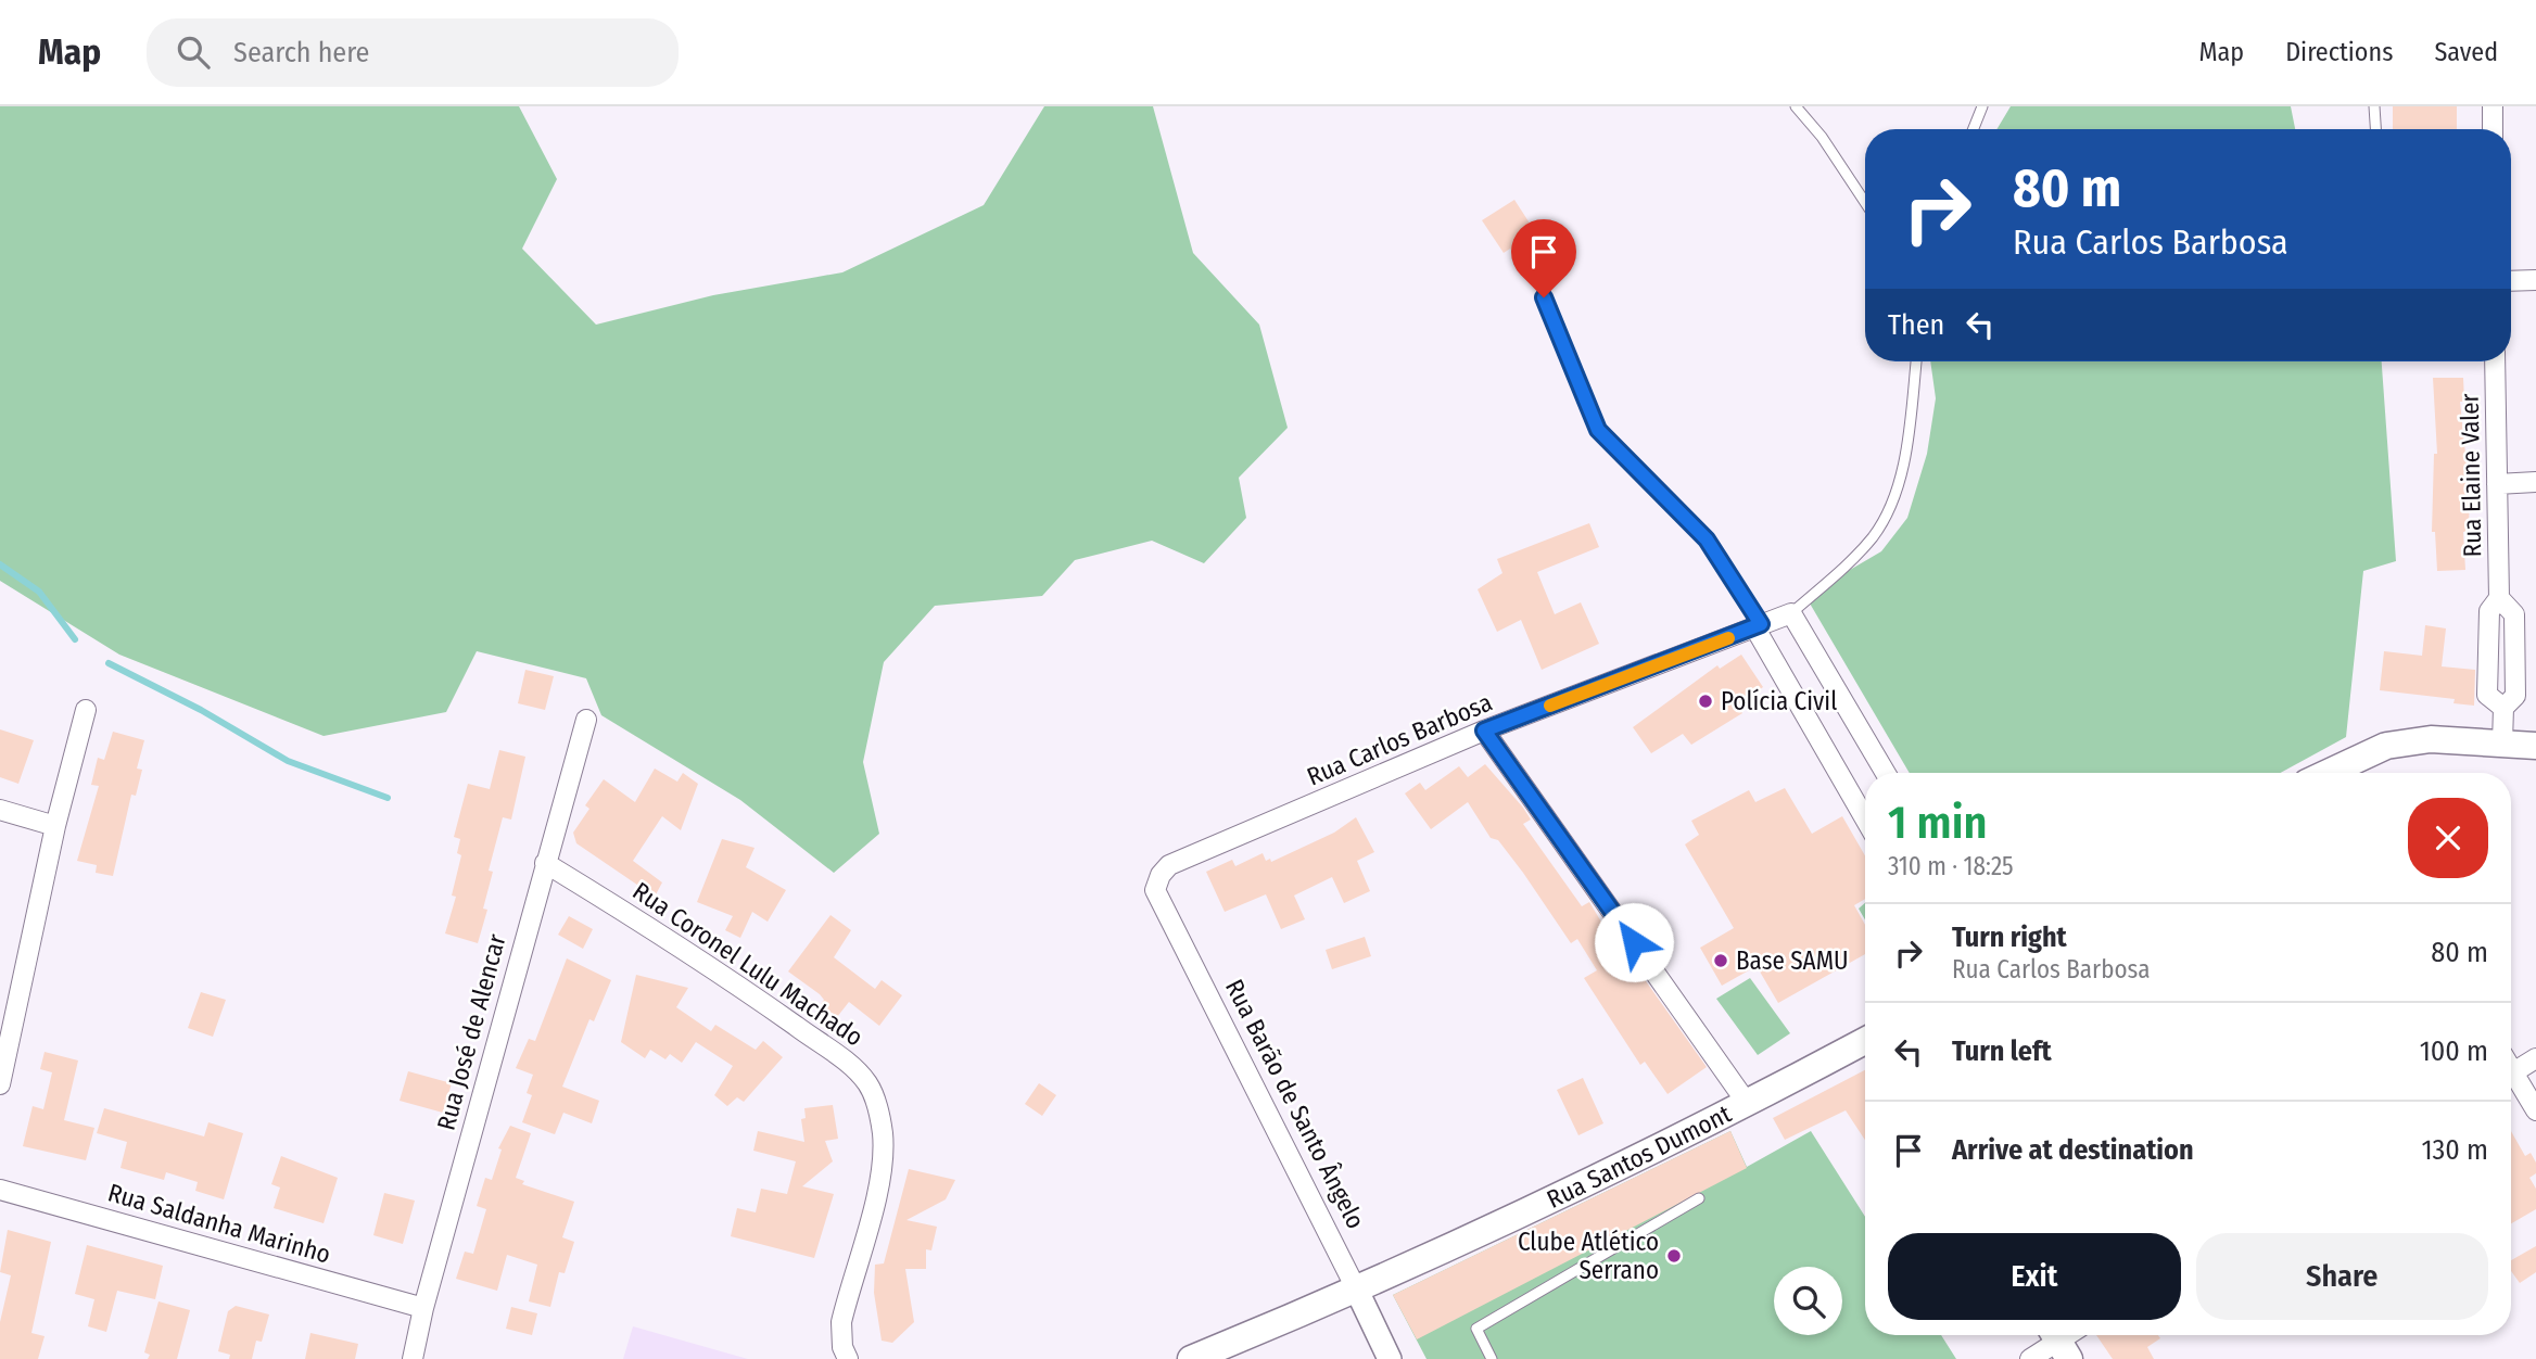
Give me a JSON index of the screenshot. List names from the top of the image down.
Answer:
{
  "streets": {
    "main road": ["Rua Santos Dumont"],
    "street": [
      "Rua Elaine Valer",
      "Rua Carlos Barbosa",
      "Rua Coronel Lulu Machado",
      "Rua José de Alencar",
      "Rua Barão de Santo Ângelo",
      "Rua Saldanha Marinho"
    ]
  },
  "crossings": [
    ["Rua Carlos Barbosa", "Rua Barão de Santo Ângelo"],
    ["Rua Coronel Lulu Machado", "Rua José de Alencar"],
    ["Rua José de Alencar", "Rua Saldanha Marinho"],
    ["Rua Barão de Santo Ângelo", "Rua Santos Dumont"]
  ],
  "places": ["Polícia Civil", "Base SAMU", "Clube Atlético Serrano"],
  "page": {
    "header": "Map",
    "search": "Search here",
    "nav": ["Map", "Directions", "Saved"],
    "turn": ["80 m", "Rua Carlos Barbosa"],
    "then": "Then",
    "heading": ["1 min", "310 m · 18:25"],
    "list": [
      {
        "name": "Turn right",
        "note": "Rua Carlos Barbosa",
        "value": "80 m"
      },
      {
        "name": "Turn left",
        "value": "100 m"
      },
      {
        "name": "Arrive at destination",
        "value": "130 m"
      }
    ],
    "buttons": ["Exit", "Share"]
  }
}
